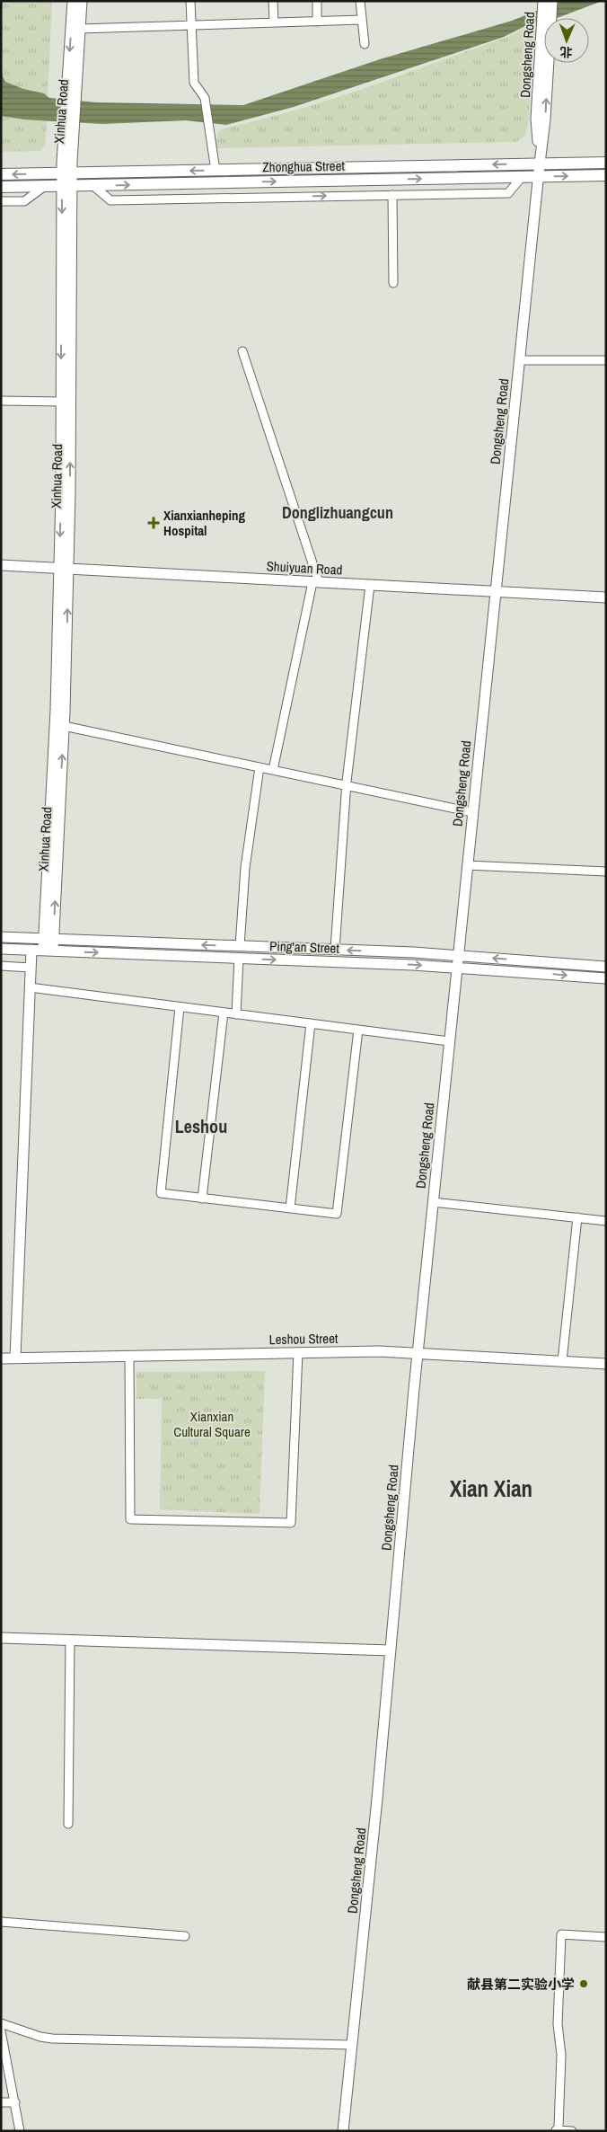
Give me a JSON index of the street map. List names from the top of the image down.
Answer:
{
  "streets": {
    "main road": [
      "Dongsheng Road",
      "Xinhua Road",
      "Zhonghua Street",
      "Shuiyuan Road",
      "Ping'an Street",
      "Leshou Street"
    ]
  },
  "crossings": [
    ["Dongsheng Road", "Zhonghua Street"],
    ["Dongsheng Road", "Shuiyuan Road"],
    ["Dongsheng Road", "Ping'an Street"],
    ["Dongsheng Road", "Leshou Street"],
    ["Xinhua Road", "Zhonghua Street"],
    ["Xinhua Road", "Shuiyuan Road"],
    ["Xinhua Road", "Ping'an Street"]
  ],
  "districts": ["Donglizhuangcun", "Leshou", "Xian Xian"],
  "parks": ["Xianxian Cultural Square"],
  "places": {
    "health": ["Xianxianheping Hospital"],
    "other": ["献县第二实验小学"]
  },
  "north": "bottom"
}
